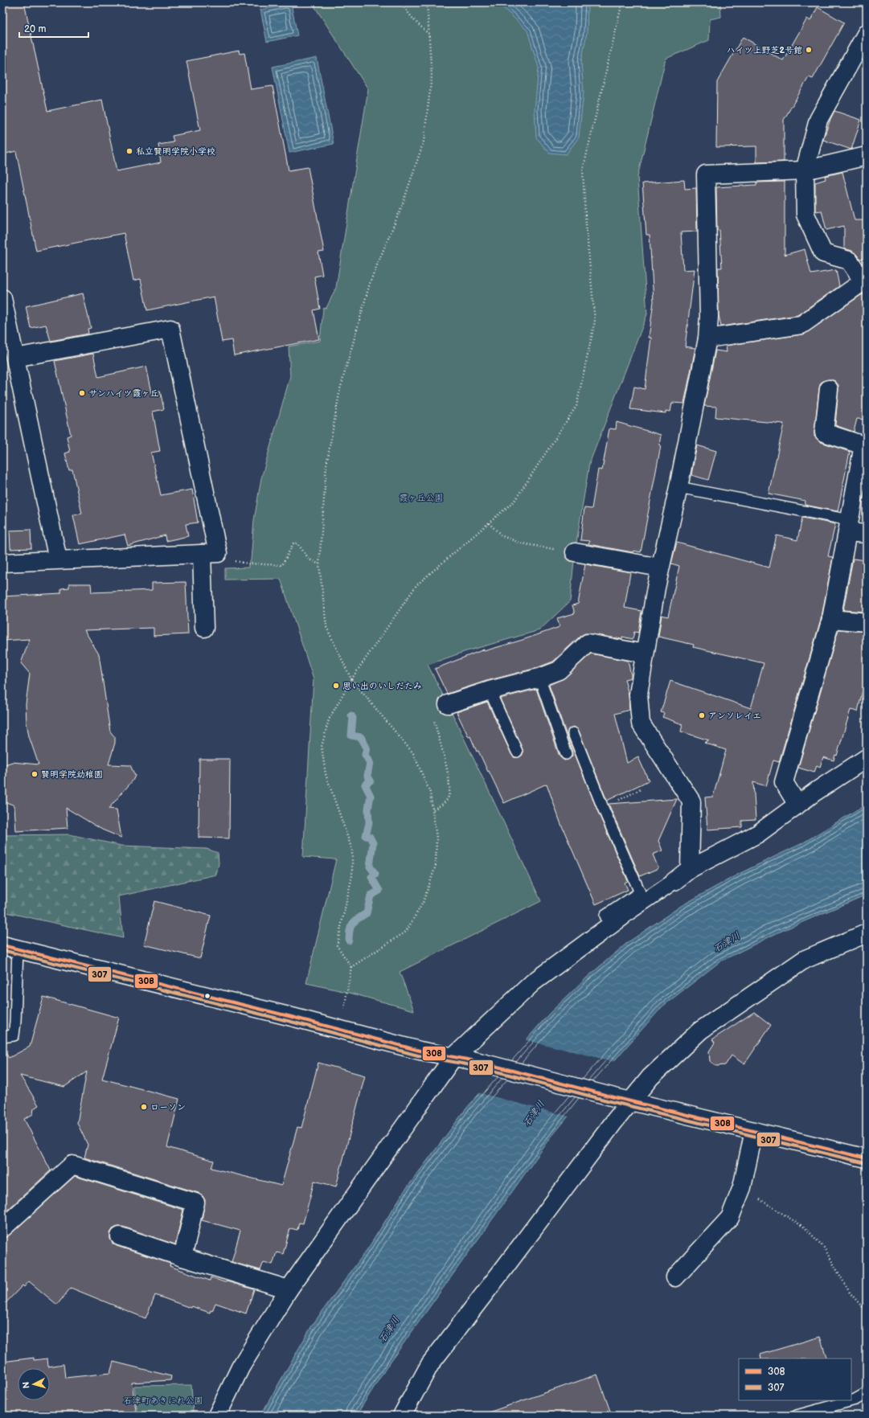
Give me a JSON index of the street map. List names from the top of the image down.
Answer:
{
  "water": ["石津川"],
  "parks": ["霞ヶ丘公園", "石津町あきにれ公園"],
  "places": [
    "ハイツ上野芝2号館",
    "私立賢明学院小学校",
    "サンハイツ霞ヶ丘",
    "思い出のいしだたみ",
    "アンソレイエ",
    "賢明学院幼稚園",
    "ローソン"
  ],
  "lines": ["transit line 308", "transit line 307"],
  "legend": ["308", "307"],
  "scale_bar": "20 m",
  "north": "left"
}
